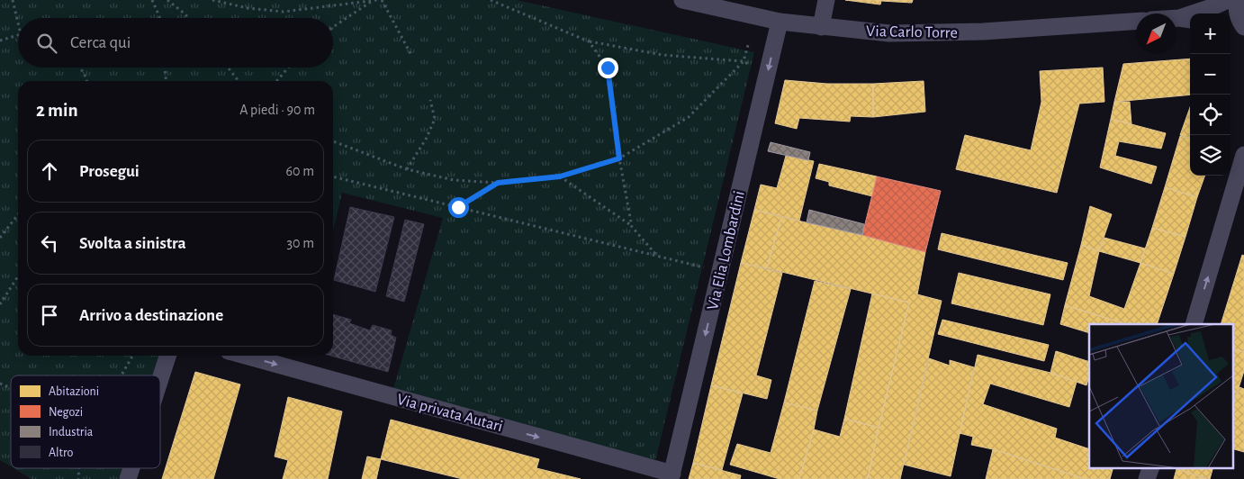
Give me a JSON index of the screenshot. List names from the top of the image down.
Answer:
{
  "streets": {
    "street": ["Via Carlo Torre", "Via Elia Lombardini", "Via privata Autari"]
  },
  "crossings": [
    ["Via Carlo Torre", "Via Elia Lombardini"],
    ["Via Elia Lombardini", "Via privata Autari"]
  ],
  "one_way": ["Via Elia Lombardini", "Via privata Autari"],
  "legend": [
    "Abitazioni",
    "Negozi",
    "Industria",
    "Altro"
  ],
  "north": "bottom left",
  "page": {
    "map_buttons": ["+", "−"],
    "search": "Cerca qui",
    "heading": ["2 min", "A piedi · 90 m"],
    "list": [
      ["Prosegui", "60 m"],
      ["Svolta a sinistra", "30 m"],
      "Arrivo a destinazione"
    ]
  }
}
